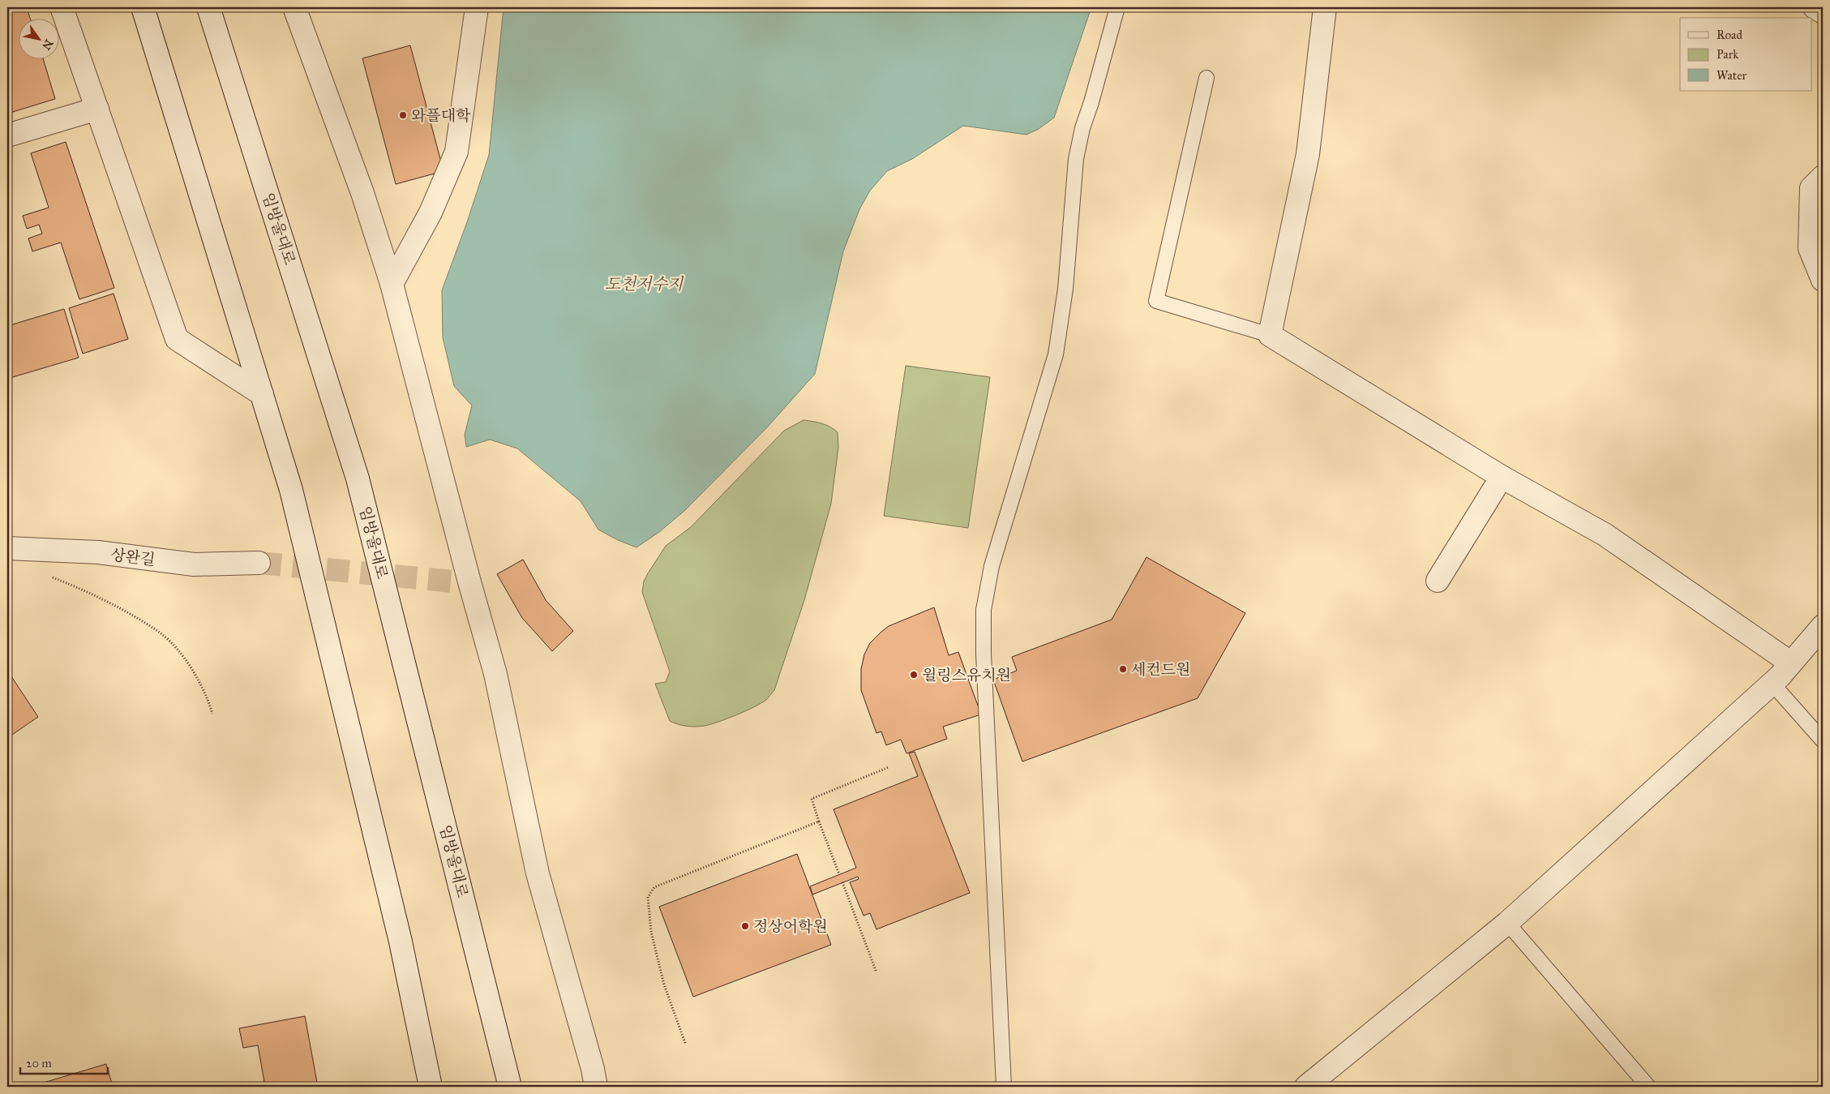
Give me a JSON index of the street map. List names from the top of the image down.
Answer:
{
  "streets": {
    "street": ["임방울대로", "상완길"]
  },
  "water": ["도천저수지"],
  "places": [
    "와플대학",
    "세컨드원",
    "윌링스유치원",
    "정상어학원"
  ],
  "legend": ["Road", "Park", "Water"],
  "scale_bar": "20 m",
  "north": "bottom right"
}
